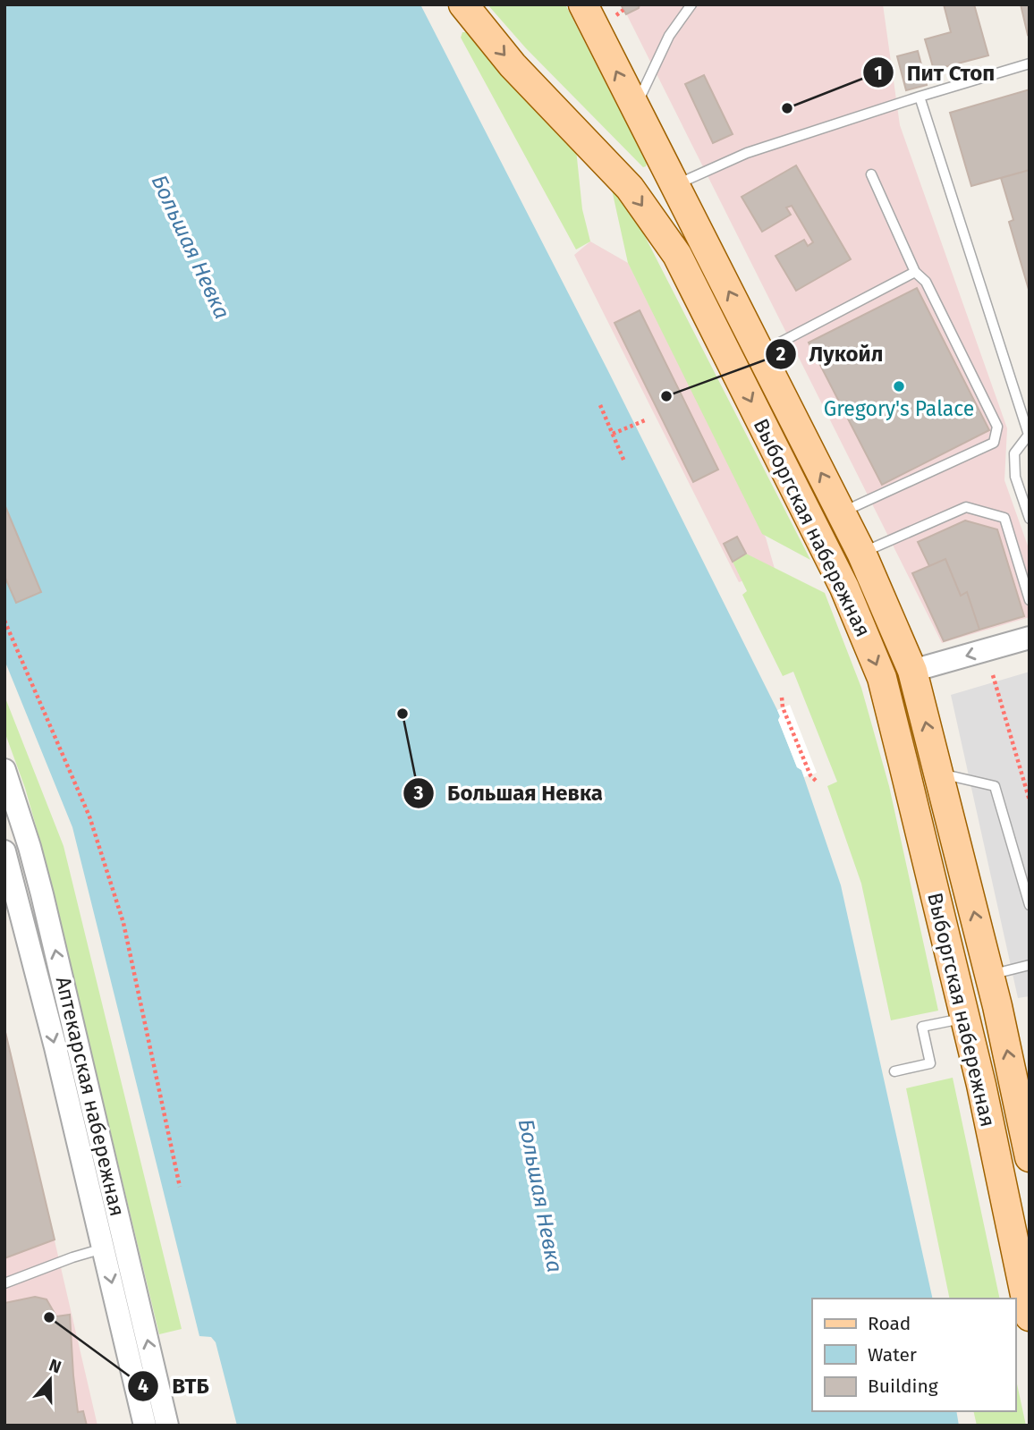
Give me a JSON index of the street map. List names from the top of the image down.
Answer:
{
  "streets": {
    "main road": ["Выборгская набережная"],
    "street": ["Аптекарская набережная"]
  },
  "water": ["Большая Невка"],
  "places": [
    "Пит Стоп",
    "Gregory's Palace",
    "Лукойл",
    "Большая Невка",
    "ВТБ"
  ],
  "legend": ["Road", "Water", "Building"],
  "north": "top"
}
